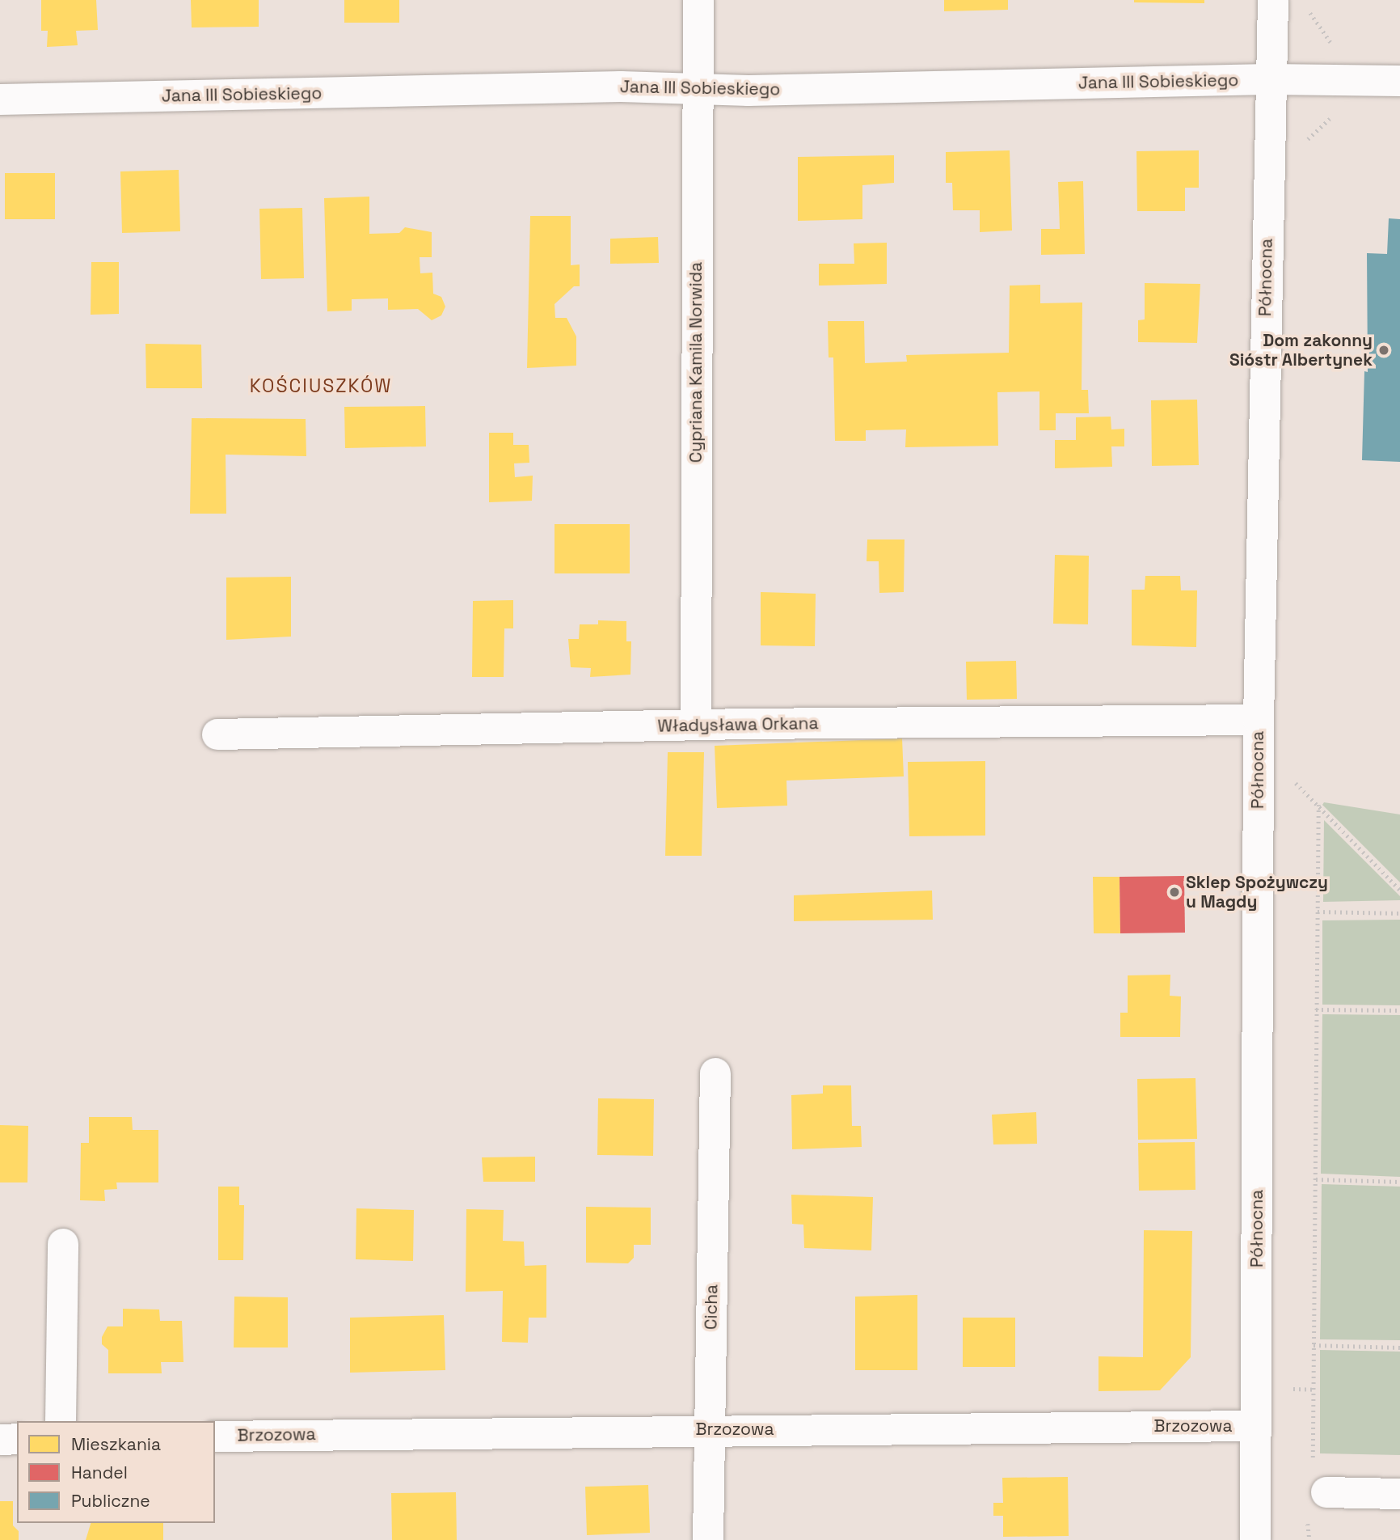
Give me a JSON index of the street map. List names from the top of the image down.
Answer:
{
  "streets": {
    "street": [
      "Jana III Sobieskiego",
      "Północna",
      "Cypriana Kamila Norwida",
      "Władysława Orkana",
      "Cicha",
      "Brzozowa"
    ]
  },
  "crossings": [
    ["Jana III Sobieskiego", "Północna"],
    ["Jana III Sobieskiego", "Cypriana Kamila Norwida"],
    ["Północna", "Władysława Orkana"],
    ["Północna", "Brzozowa"],
    ["Cypriana Kamila Norwida", "Władysława Orkana"],
    ["Cicha", "Brzozowa"]
  ],
  "districts": ["KOŚCIUSZKÓW"],
  "places": ["Dom zakonny Sióstr Albertynek", "Sklep Spożywczy u Magdy"],
  "legend": ["Mieszkania", "Handel", "Publiczne"]
}
